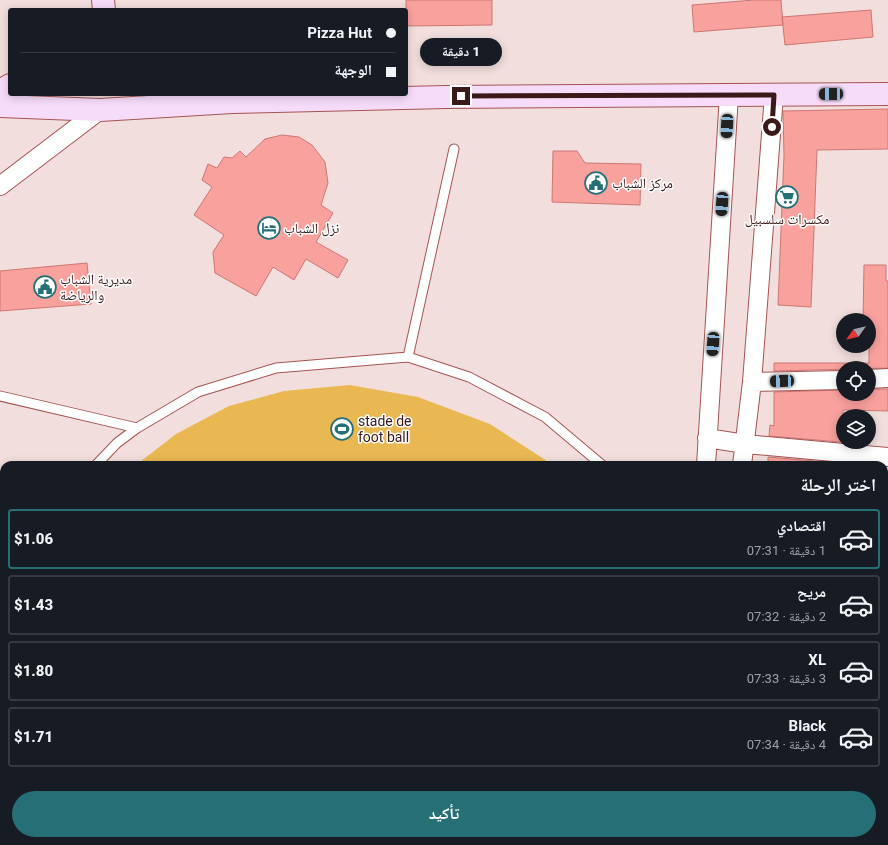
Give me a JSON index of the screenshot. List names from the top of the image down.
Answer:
{
  "places": {
    "public building": ["مركز الشباب", "مديرية الشباب والرياضة"],
    "supermarket": ["مكسرات سلسبيل"],
    "hotel": ["نزل الشباب"],
    "sports": ["stade de foot ball"]
  },
  "north": "bottom left",
  "page": {
    "banner": ["Pizza Hut", "الوجهة"],
    "bubble": "1 دقيقة",
    "heading": "اختر الرحلة",
    "list": [
      {
        "name": "اقتصادي",
        "note": "1 دقيقة · 07:31",
        "value": "$1.06"
      },
      {
        "name": "مريح",
        "note": "2 دقيقة · 07:32",
        "value": "$1.43"
      },
      {
        "name": "XL",
        "note": "3 دقيقة · 07:33",
        "value": "$1.80"
      },
      {
        "name": "Black",
        "note": "4 دقيقة · 07:34",
        "value": "$1.71"
      }
    ],
    "buttons": "تأكيد"
  }
}
